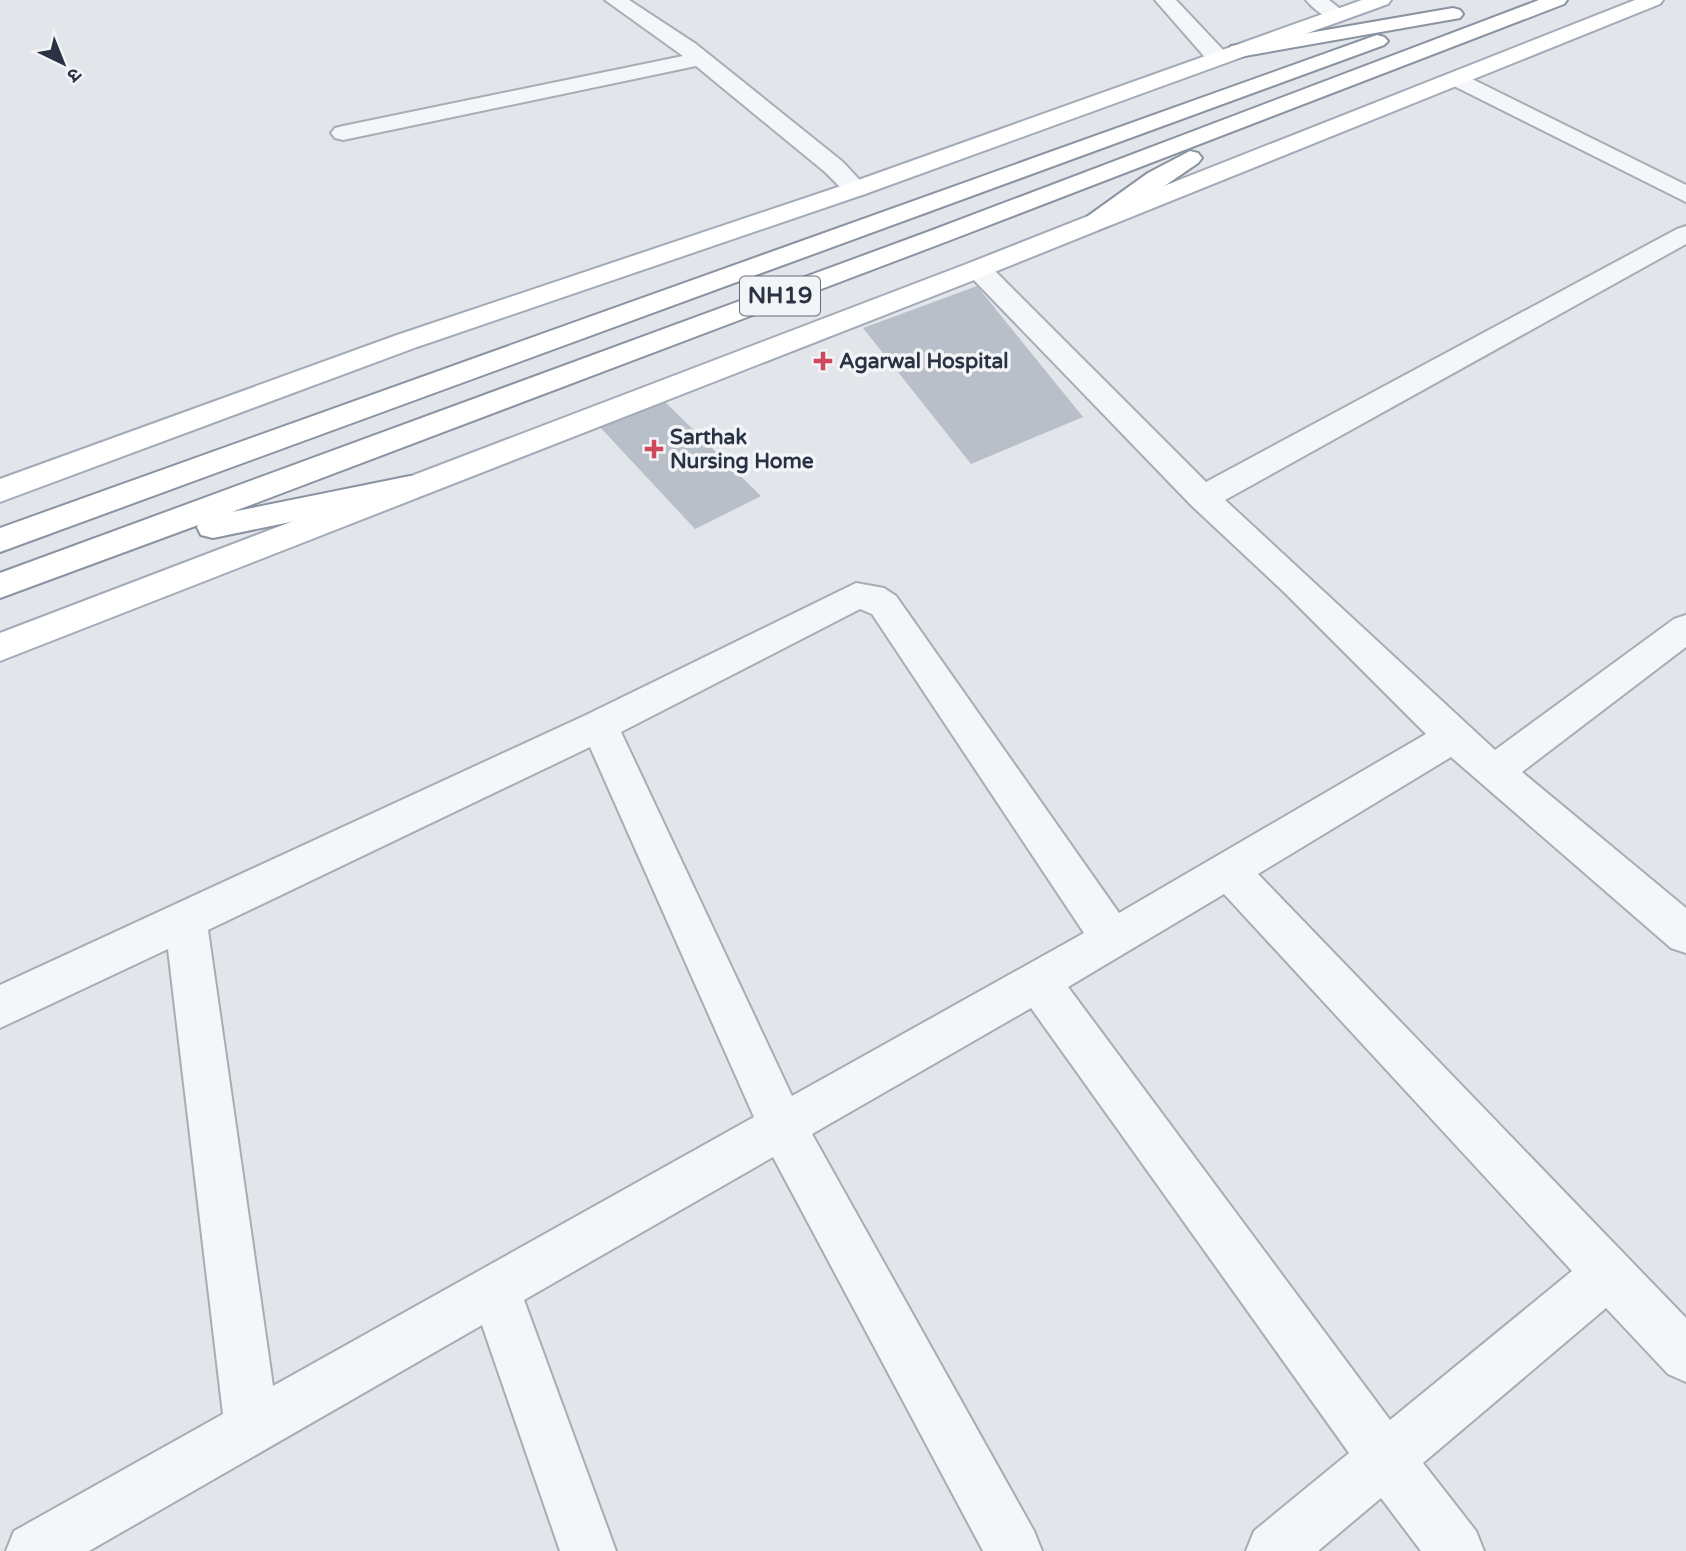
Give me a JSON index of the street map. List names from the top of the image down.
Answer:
{
  "streets": {
    "main road": ["NH19"]
  },
  "places": {
    "health": ["Agarwal Hospital", "Sarthak Nursing Home"]
  },
  "north": "bottom right"
}
